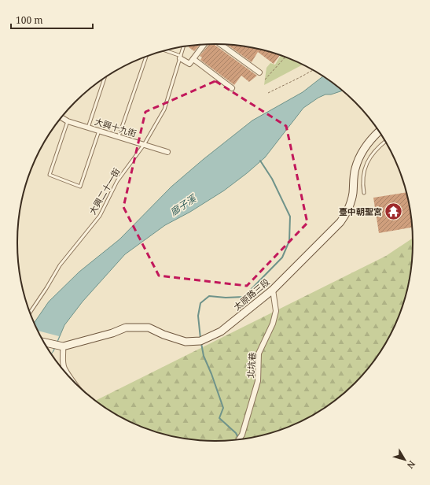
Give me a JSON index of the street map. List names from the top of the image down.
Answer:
{
  "streets": {
    "main road": ["太原路三段"],
    "street": ["大興十九街", "北坑巷"],
    "lane": ["大興二十一街"]
  },
  "crossings": [
    ["大興十九街", "大興二十一街"],
    ["太原路三段", "北坑巷"]
  ],
  "water": ["廍子溪"],
  "places": {
    "temple": ["臺中朝聖宮"]
  },
  "scale_bar": "100 m",
  "north": "bottom right"
}
